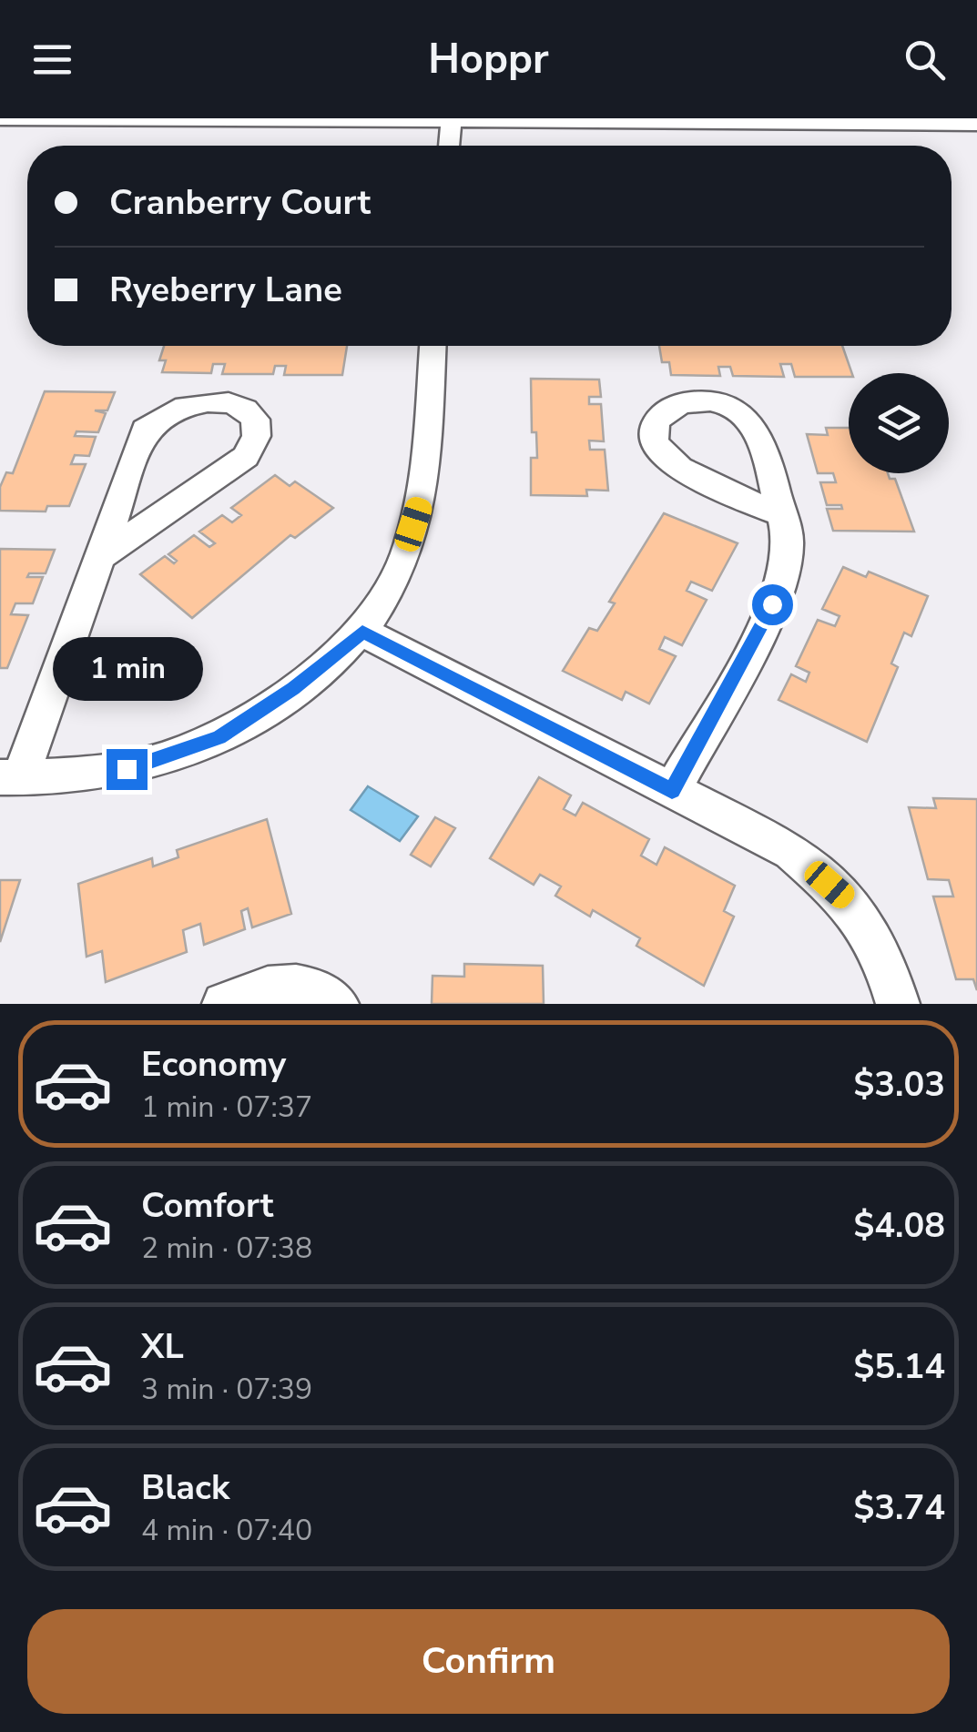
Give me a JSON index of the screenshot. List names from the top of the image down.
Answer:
{
  "page": {
    "header": "Hoppr",
    "banner": ["Cranberry Court", "Ryeberry Lane"],
    "bubble": "1 min",
    "list": [
      {
        "name": "Economy",
        "note": "1 min · 07:37",
        "value": "$3.03"
      },
      {
        "name": "Comfort",
        "note": "2 min · 07:38",
        "value": "$4.08"
      },
      {
        "name": "XL",
        "note": "3 min · 07:39",
        "value": "$5.14"
      },
      {
        "name": "Black",
        "note": "4 min · 07:40",
        "value": "$3.74"
      }
    ],
    "buttons": "Confirm"
  }
}
